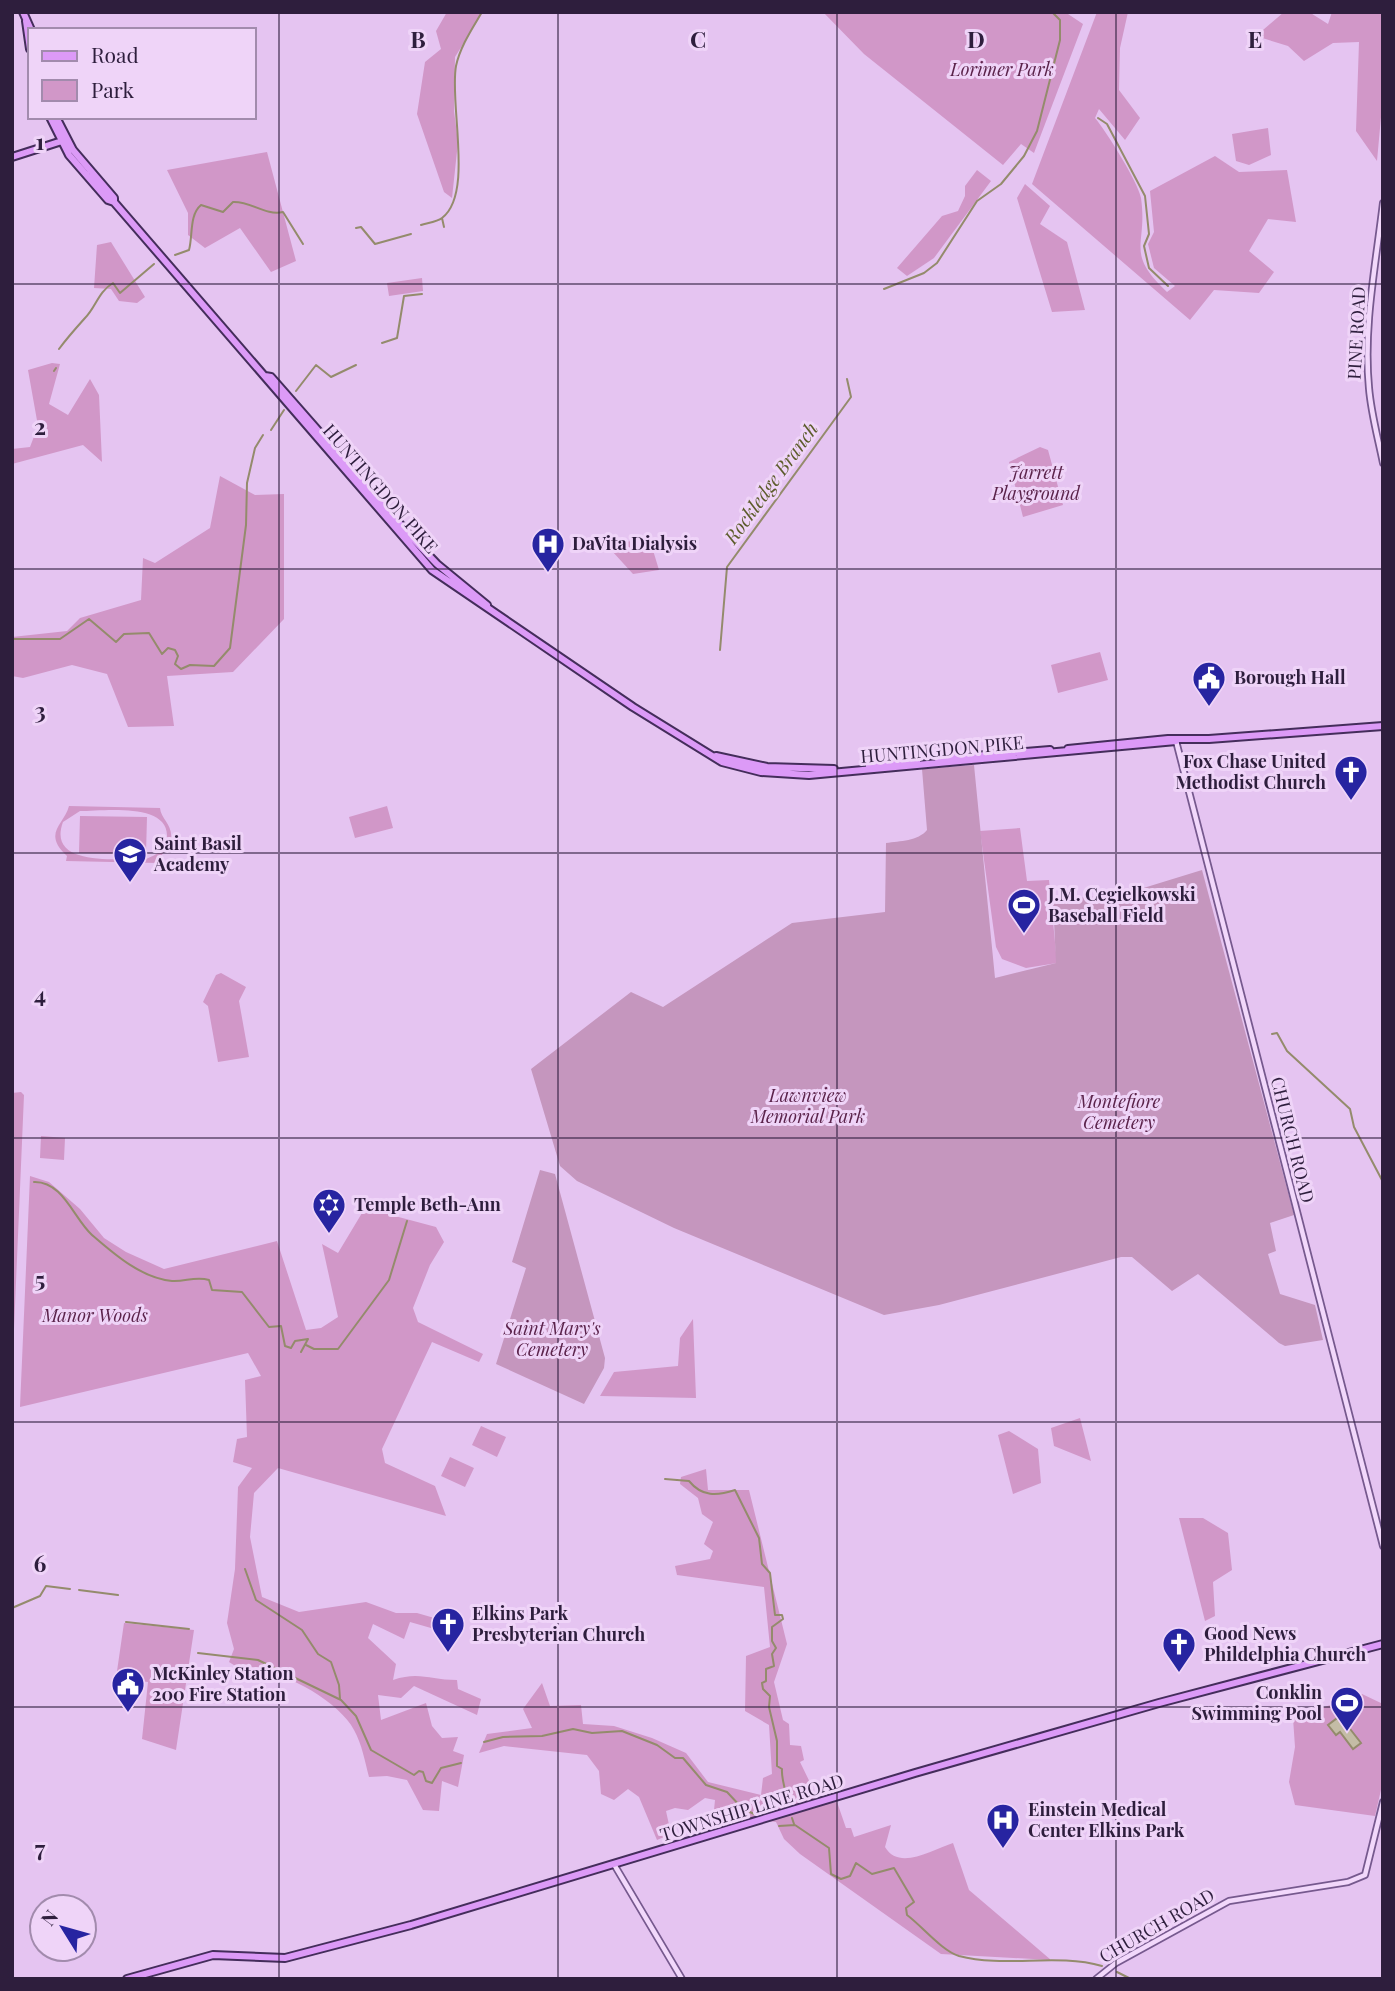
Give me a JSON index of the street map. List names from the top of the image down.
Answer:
{
  "streets": {
    "main road": ["HUNTINGDON PIKE", "TOWNSHIP LINE ROAD"],
    "street": ["PINE ROAD", "CHURCH ROAD"]
  },
  "crossings": [
    ["HUNTINGDON PIKE", "CHURCH ROAD"]
  ],
  "water": ["Rockledge Branch"],
  "parks": [
    "Lorimer Park",
    "Jarrett Playground",
    "Lawnview Memorial Park",
    "Montefiore Cemetery",
    "Manor Woods",
    "Saint Mary's Cemetery"
  ],
  "places": {
    "hospital": ["DaVita Dialysis", "Einstein Medical Center Elkins Park"],
    "public building": ["Borough Hall", "McKinley Station 200 Fire Station"],
    "church": ["Fox Chase United Methodist Church", "Elkins Park Presbyterian Church", "Good News Phildelphia Church"],
    "school or university": ["Saint Basil Academy"],
    "sports": ["J.M. Cegielkowski Baseball Field", "Conklin Swimming Pool"],
    "synagogue": ["Temple Beth-Ann"]
  },
  "legend": ["Road", "Park"],
  "north": "top left",
  "grid": {
    "columns": [
      "B",
      "C",
      "D",
      "E"
    ],
    "rows": [
      "1",
      "2",
      "3",
      "4",
      "5",
      "6",
      "7"
    ]
  }
}
